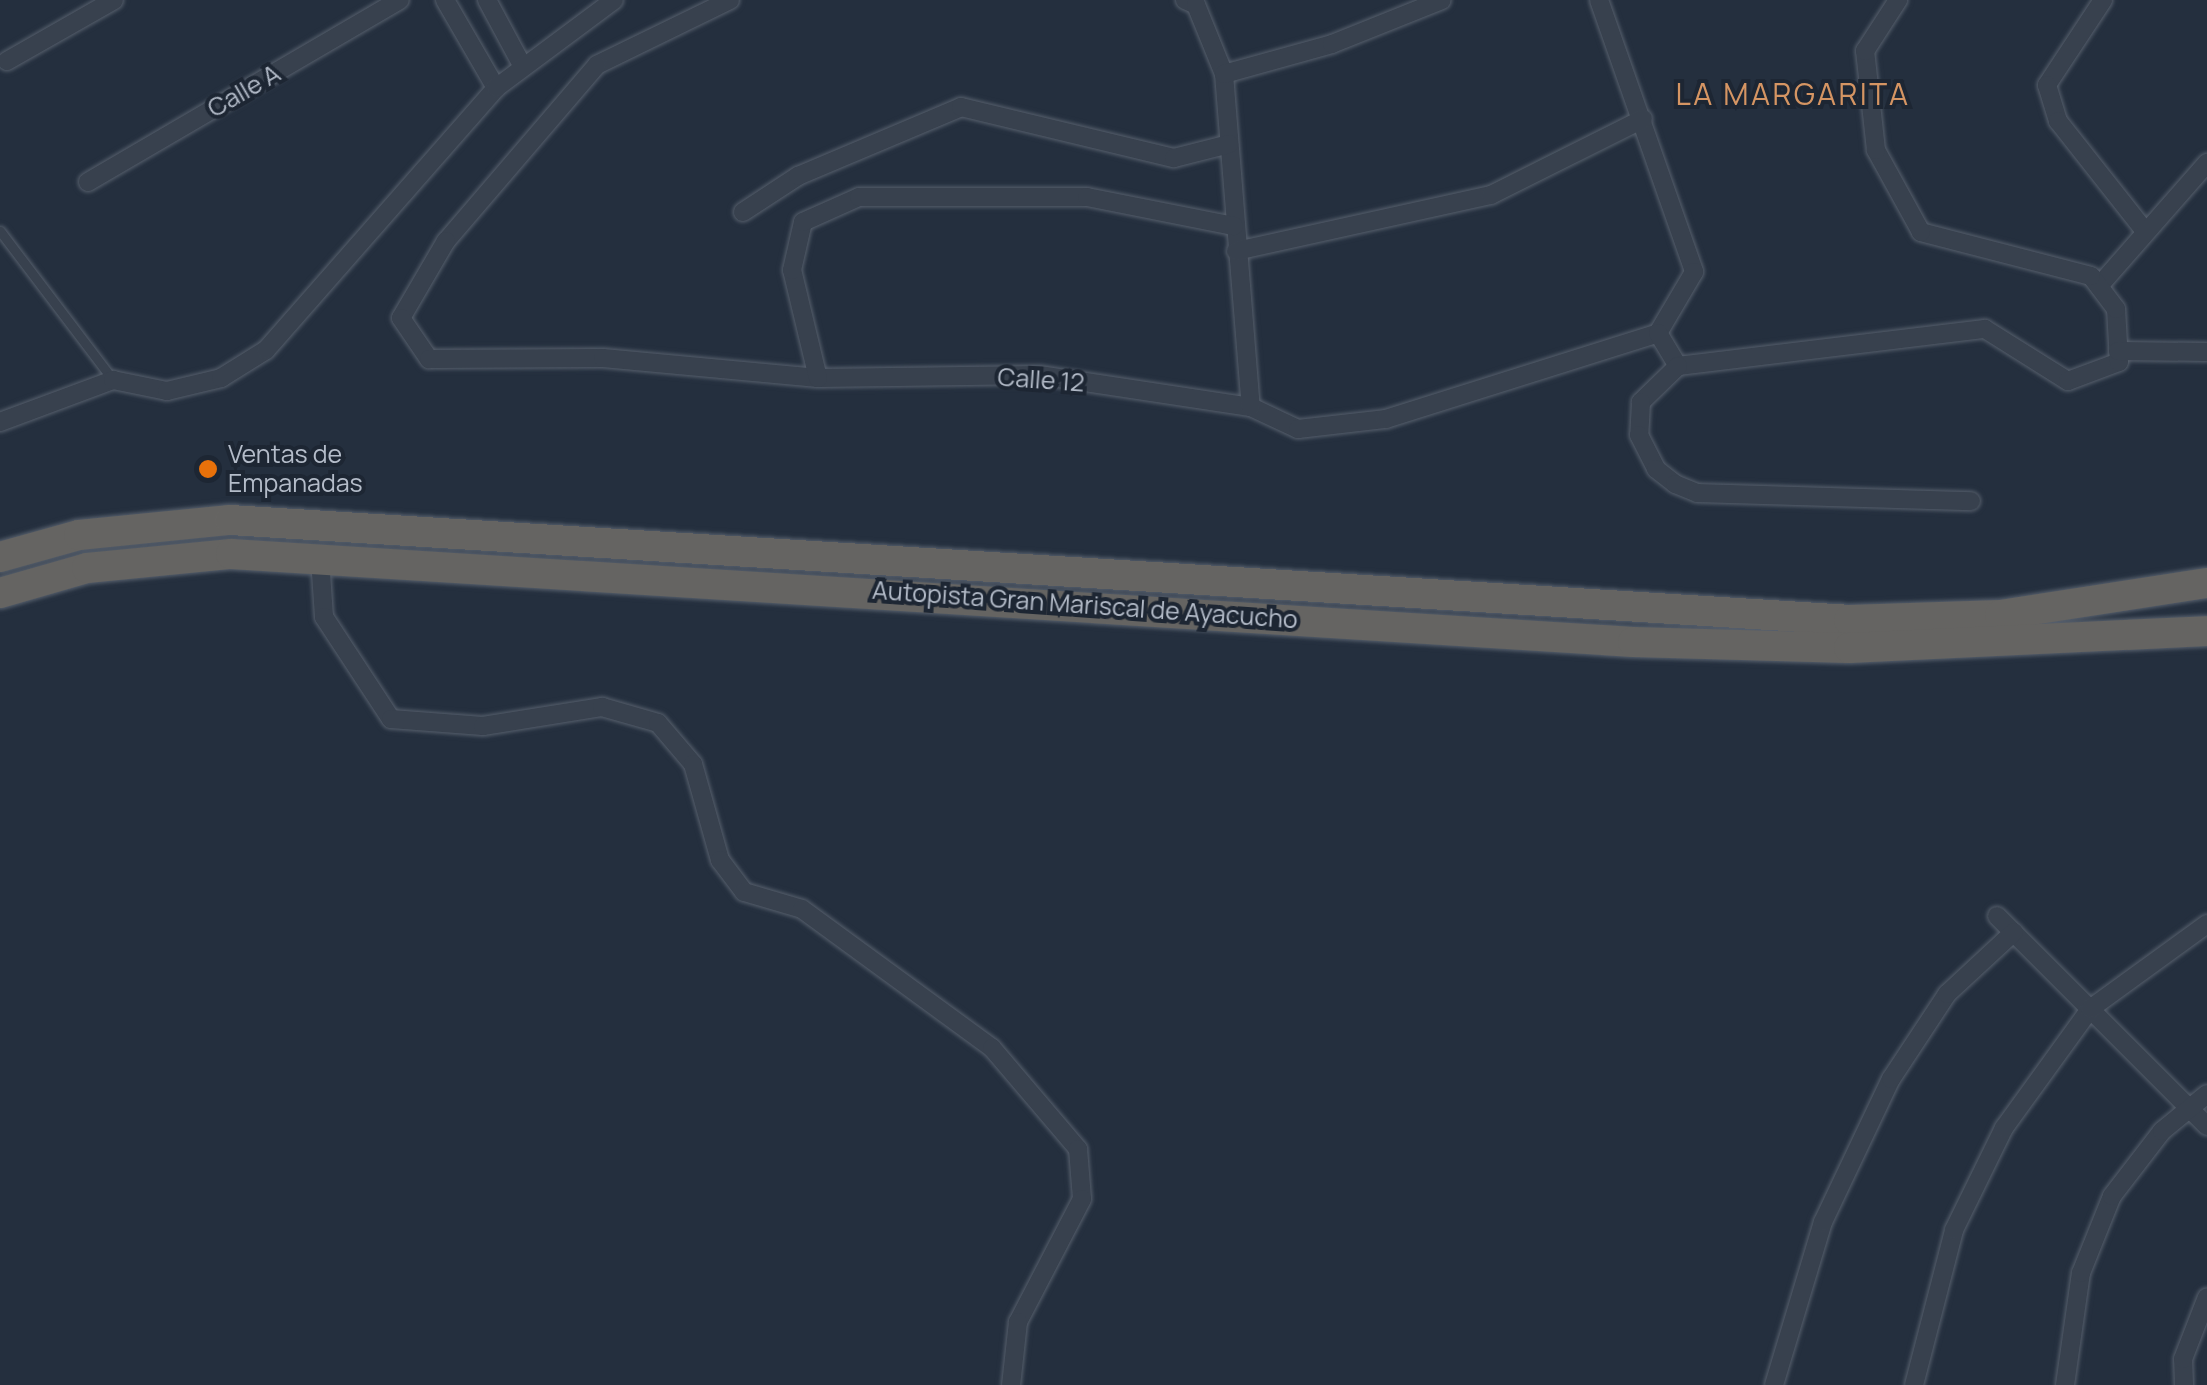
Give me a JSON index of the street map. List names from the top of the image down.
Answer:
{
  "streets": {
    "highway": ["Autopista Gran Mariscal de Ayacucho"],
    "street": ["Calle A", "Calle 12"]
  },
  "districts": ["LA MARGARITA"],
  "places": ["Ventas de Empanadas"]
}
